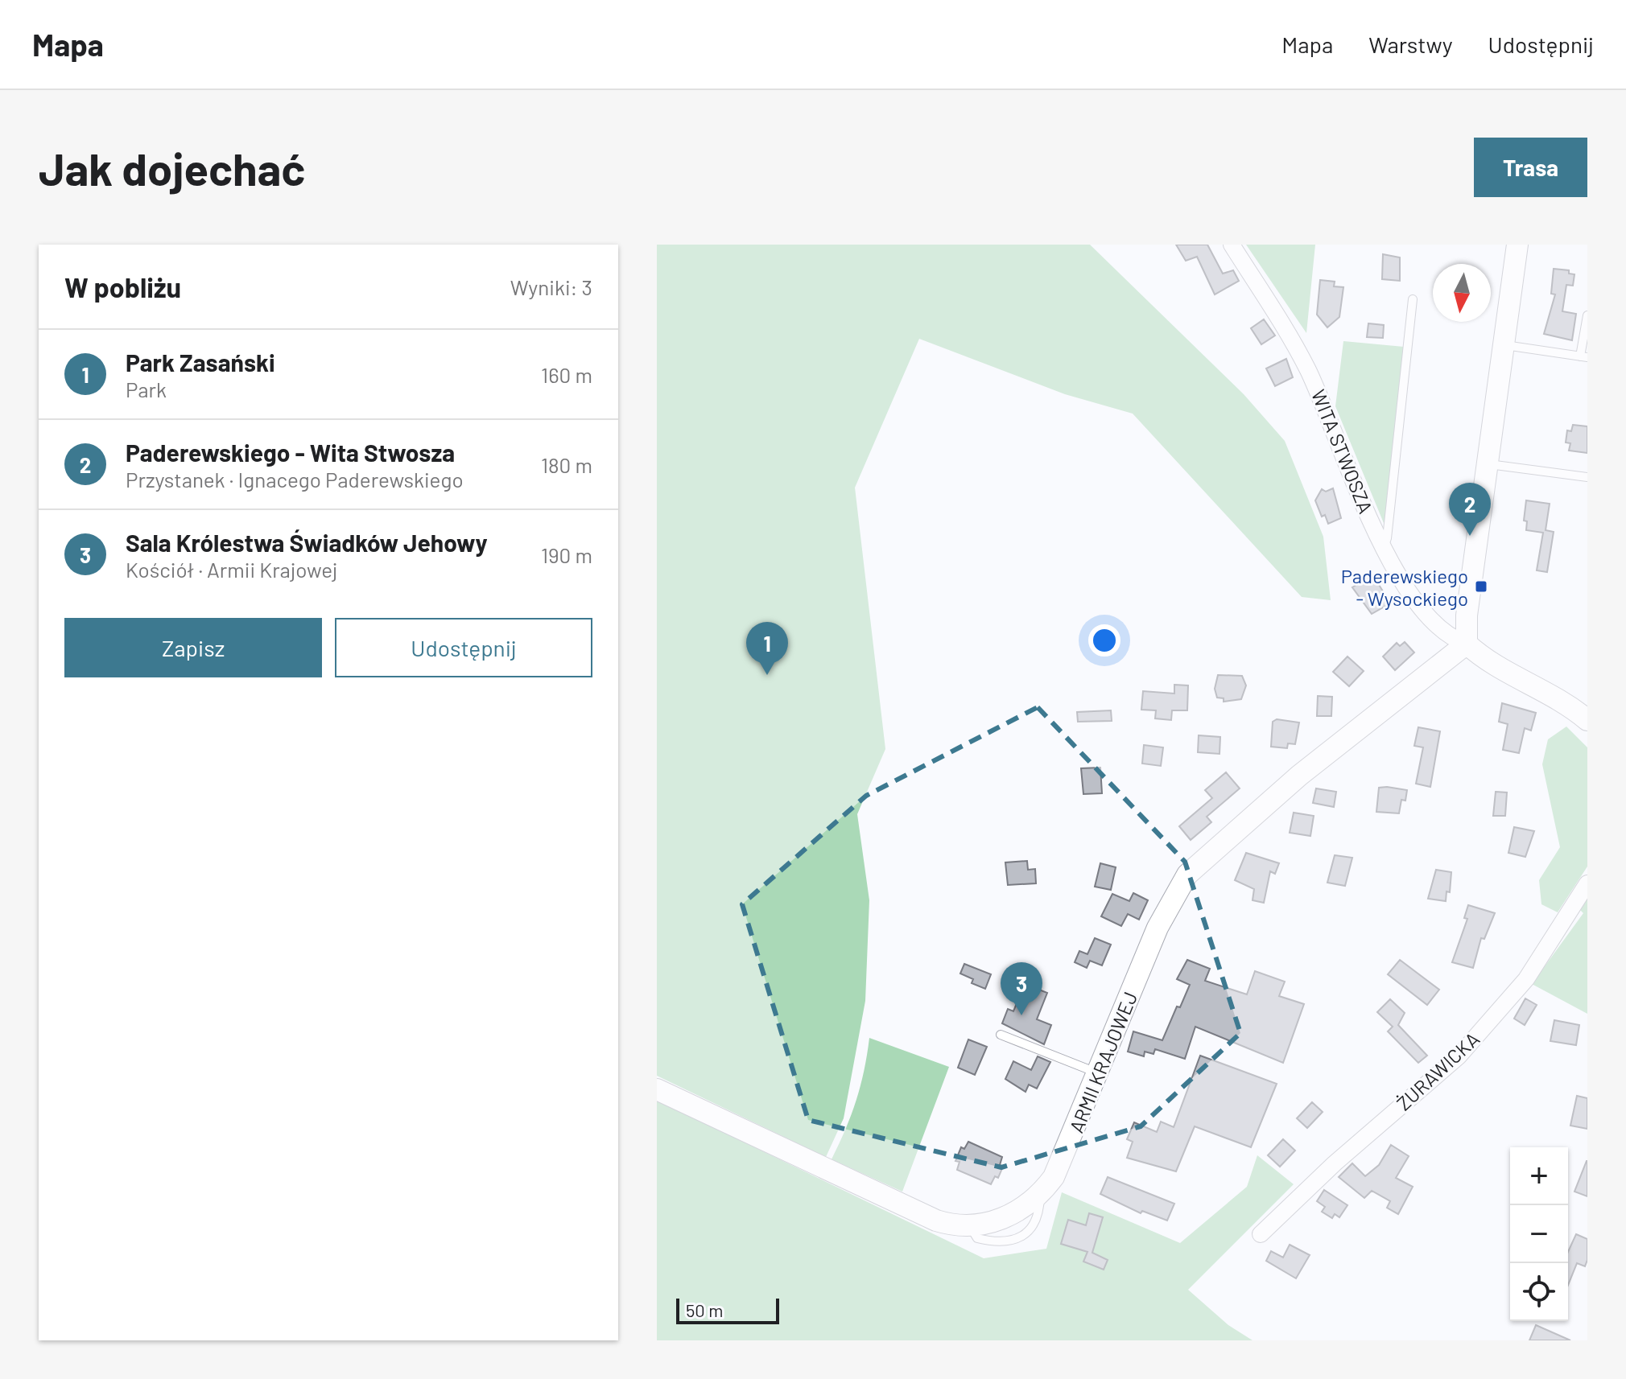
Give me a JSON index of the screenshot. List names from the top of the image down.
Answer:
{
  "streets": {
    "street": ["WITA STWOSZA", "ARMII KRAJOWEJ", "ŻURAWICKA"]
  },
  "crossings": [
    ["WITA STWOSZA", "ARMII KRAJOWEJ"]
  ],
  "places": {
    "transit": ["Paderewskiego - Wysockiego"]
  },
  "scale_bar": "50 m",
  "north": "bottom",
  "page": {
    "header": "Mapa",
    "nav": ["Mapa", "Warstwy", "Udostępnij"],
    "buttons": [
      "Trasa",
      ["Zapisz", "Udostępnij"]
    ],
    "title": "Jak dojechać",
    "heading": ["W pobliżu", "Wyniki: 3"],
    "list": [
      {
        "mark": "1",
        "name": "Park Zasański",
        "note": "Park",
        "value": "160 m"
      },
      {
        "mark": "2",
        "name": "Paderewskiego - Wita Stwosza",
        "note": "Przystanek · Ignacego Paderewskiego",
        "value": "180 m"
      },
      {
        "mark": "3",
        "name": "Sala Królestwa Świadków Jehowy",
        "note": "Kościół · Armii Krajowej",
        "value": "190 m"
      }
    ],
    "pins": ["2", "1", "3"],
    "map_buttons": ["+", "−"],
    "scale": "50 m"
  }
}
